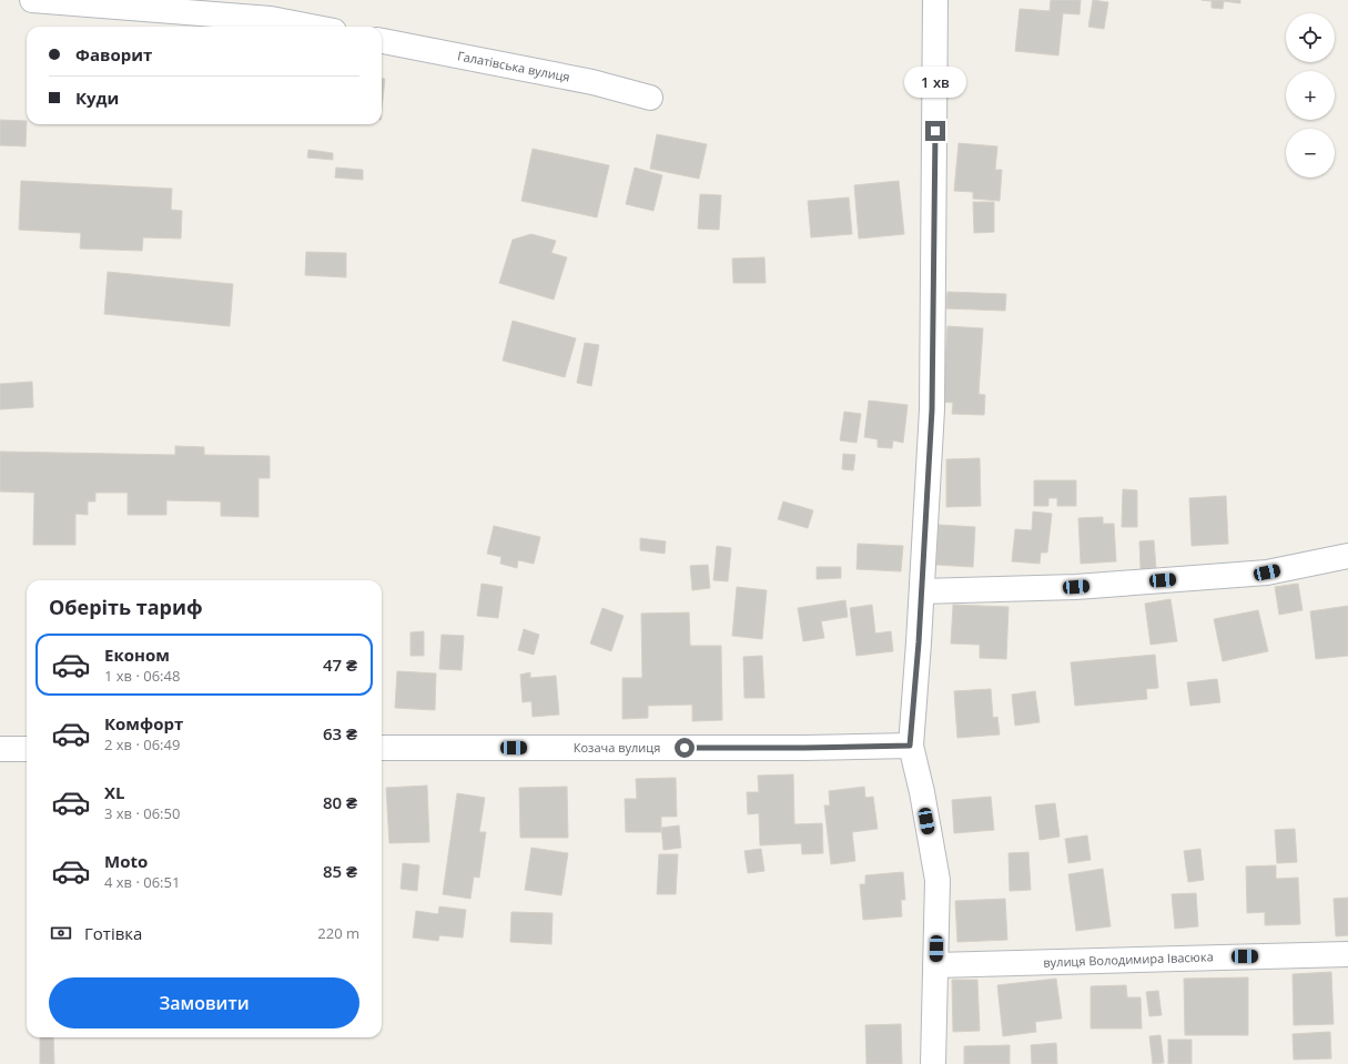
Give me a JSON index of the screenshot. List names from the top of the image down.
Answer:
{
  "streets": {
    "street": ["Галатівська вулиця", "Козача вулиця", "вулиця Володимира Івасюка"]
  },
  "page": {
    "map_buttons": ["+", "−"],
    "banner": ["Фаворит", "Куди"],
    "bubble": "1 хв",
    "heading": "Оберіть тариф",
    "list": [
      {
        "name": "Економ",
        "note": "1 хв · 06:48",
        "value": "47 ₴"
      },
      {
        "name": "Комфорт",
        "note": "2 хв · 06:49",
        "value": "63 ₴"
      },
      {
        "name": "XL",
        "note": "3 хв · 06:50",
        "value": "80 ₴"
      },
      {
        "name": "Moto",
        "note": "4 хв · 06:51",
        "value": "85 ₴"
      }
    ],
    "pay": ["Готівка", "220 m"],
    "buttons": "Замовити"
  }
}
